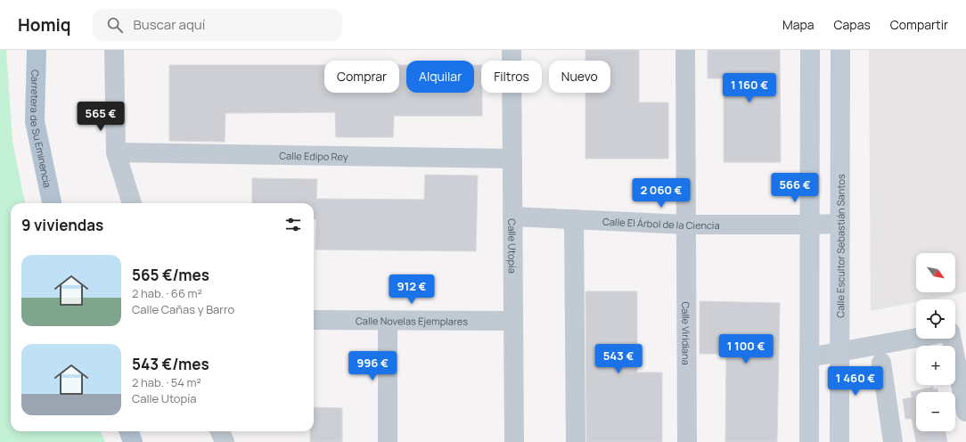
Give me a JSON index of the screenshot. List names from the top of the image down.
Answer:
{
  "streets": {
    "main road": ["Carretera de Su Eminencia"],
    "street": [
      "Calle Edipo Rey",
      "Calle El Árbol de la Ciencia",
      "Calle Utopía",
      "Calle Escultor Sebastián Santos",
      "Calle Novelas Ejemplares",
      "Calle Viridiana"
    ]
  },
  "crossings": [
    ["Calle Edipo Rey", "Calle Utopía"],
    ["Calle El Árbol de la Ciencia", "Calle Utopía"],
    ["Calle El Árbol de la Ciencia", "Calle Escultor Sebastián Santos"],
    ["Calle El Árbol de la Ciencia", "Calle Viridiana"],
    ["Calle Utopía", "Calle Novelas Ejemplares"]
  ],
  "north": "bottom right",
  "page": {
    "header": "Homiq",
    "search": "Buscar aquí",
    "nav": ["Mapa", "Capas", "Compartir"],
    "chip": [
      "Comprar",
      "Alquilar",
      "Filtros",
      "Nuevo"
    ],
    "price": [
      "1 160 €",
      "565 €",
      "566 €",
      "2 060 €",
      "912 €",
      "1 100 €",
      "543 €",
      "996 €",
      "1 460 €"
    ],
    "heading": "9 viviendas",
    "list": [
      {
        "name": "565 €/mes",
        "note": "2 hab. · 66 m² · Calle Cañas y Barro"
      },
      {
        "name": "543 €/mes",
        "note": "2 hab. · 54 m² · Calle Utopía"
      }
    ],
    "map_buttons": ["+", "−"]
  }
}
